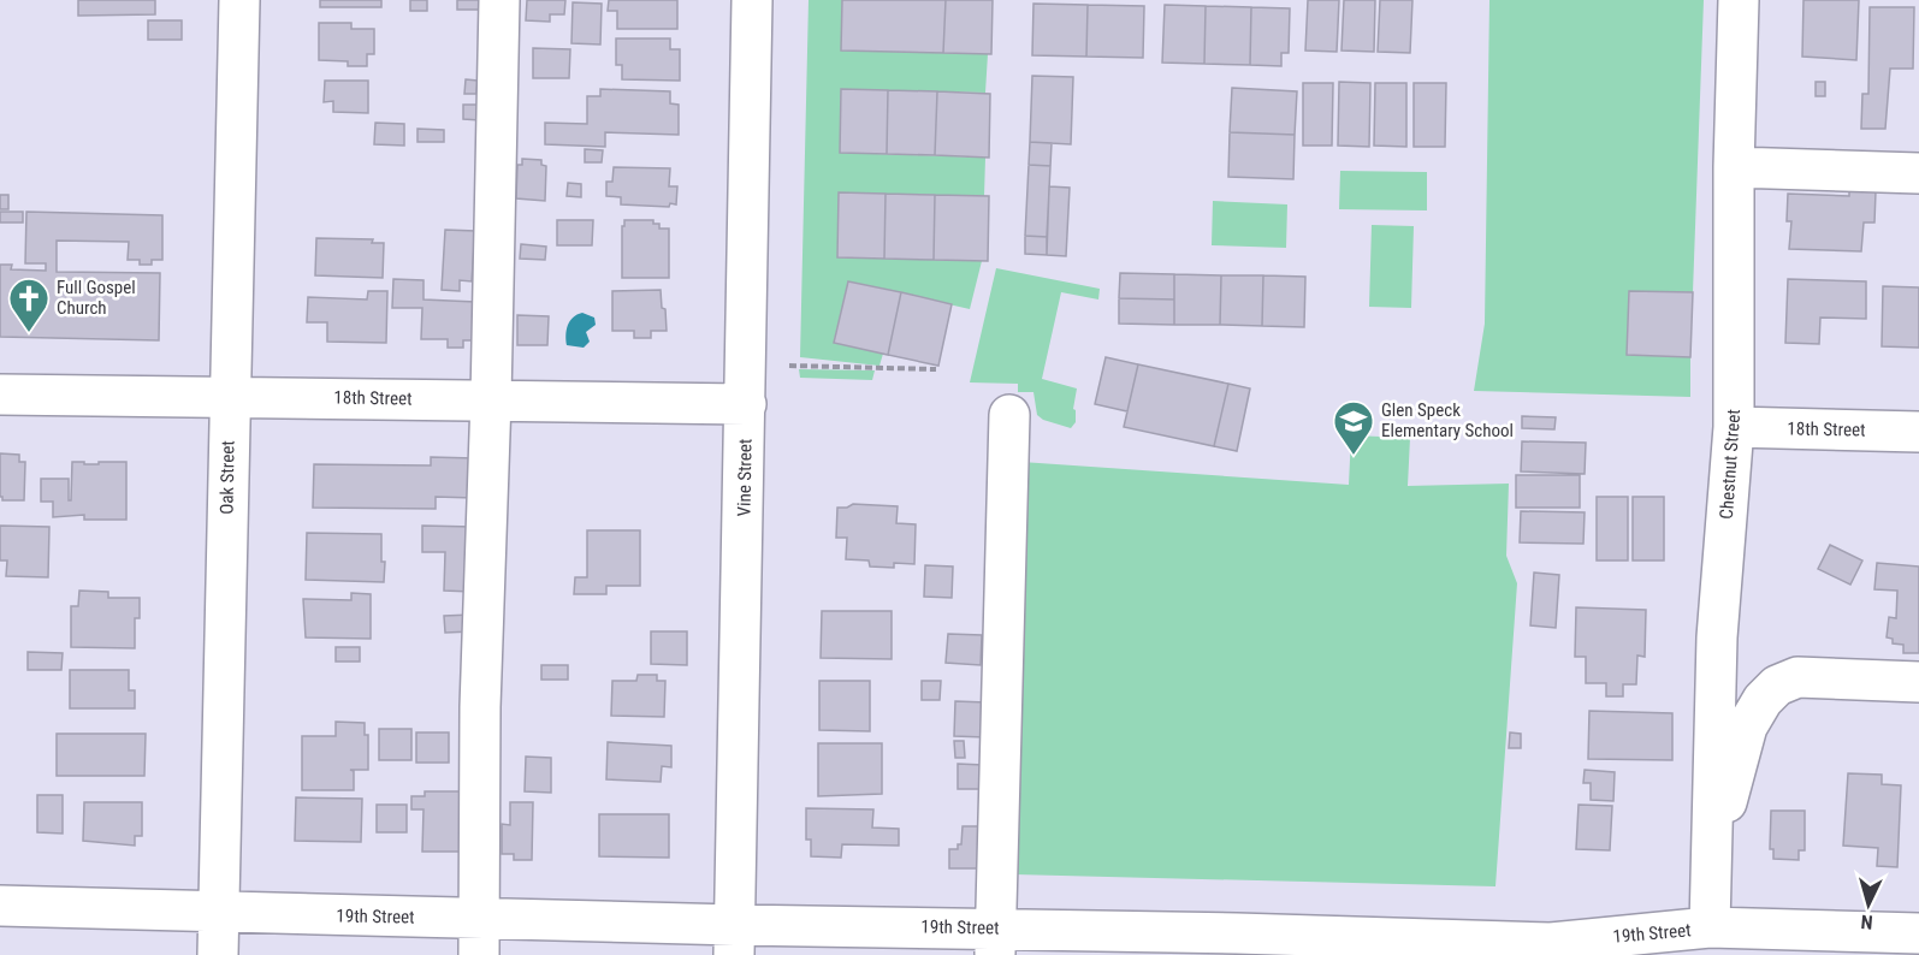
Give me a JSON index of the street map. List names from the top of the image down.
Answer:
{
  "streets": {
    "street": [
      "18th Street",
      "Chestnut Street",
      "Oak Street",
      "Vine Street",
      "19th Street"
    ]
  },
  "crossings": [
    ["18th Street", "Chestnut Street"],
    ["18th Street", "Oak Street"],
    ["18th Street", "Vine Street"],
    ["Chestnut Street", "19th Street"],
    ["Oak Street", "19th Street"],
    ["Vine Street", "19th Street"]
  ],
  "places": {
    "church": ["Full Gospel Church"],
    "school or university": ["Glen Speck Elementary School"]
  },
  "north": "bottom"
}
